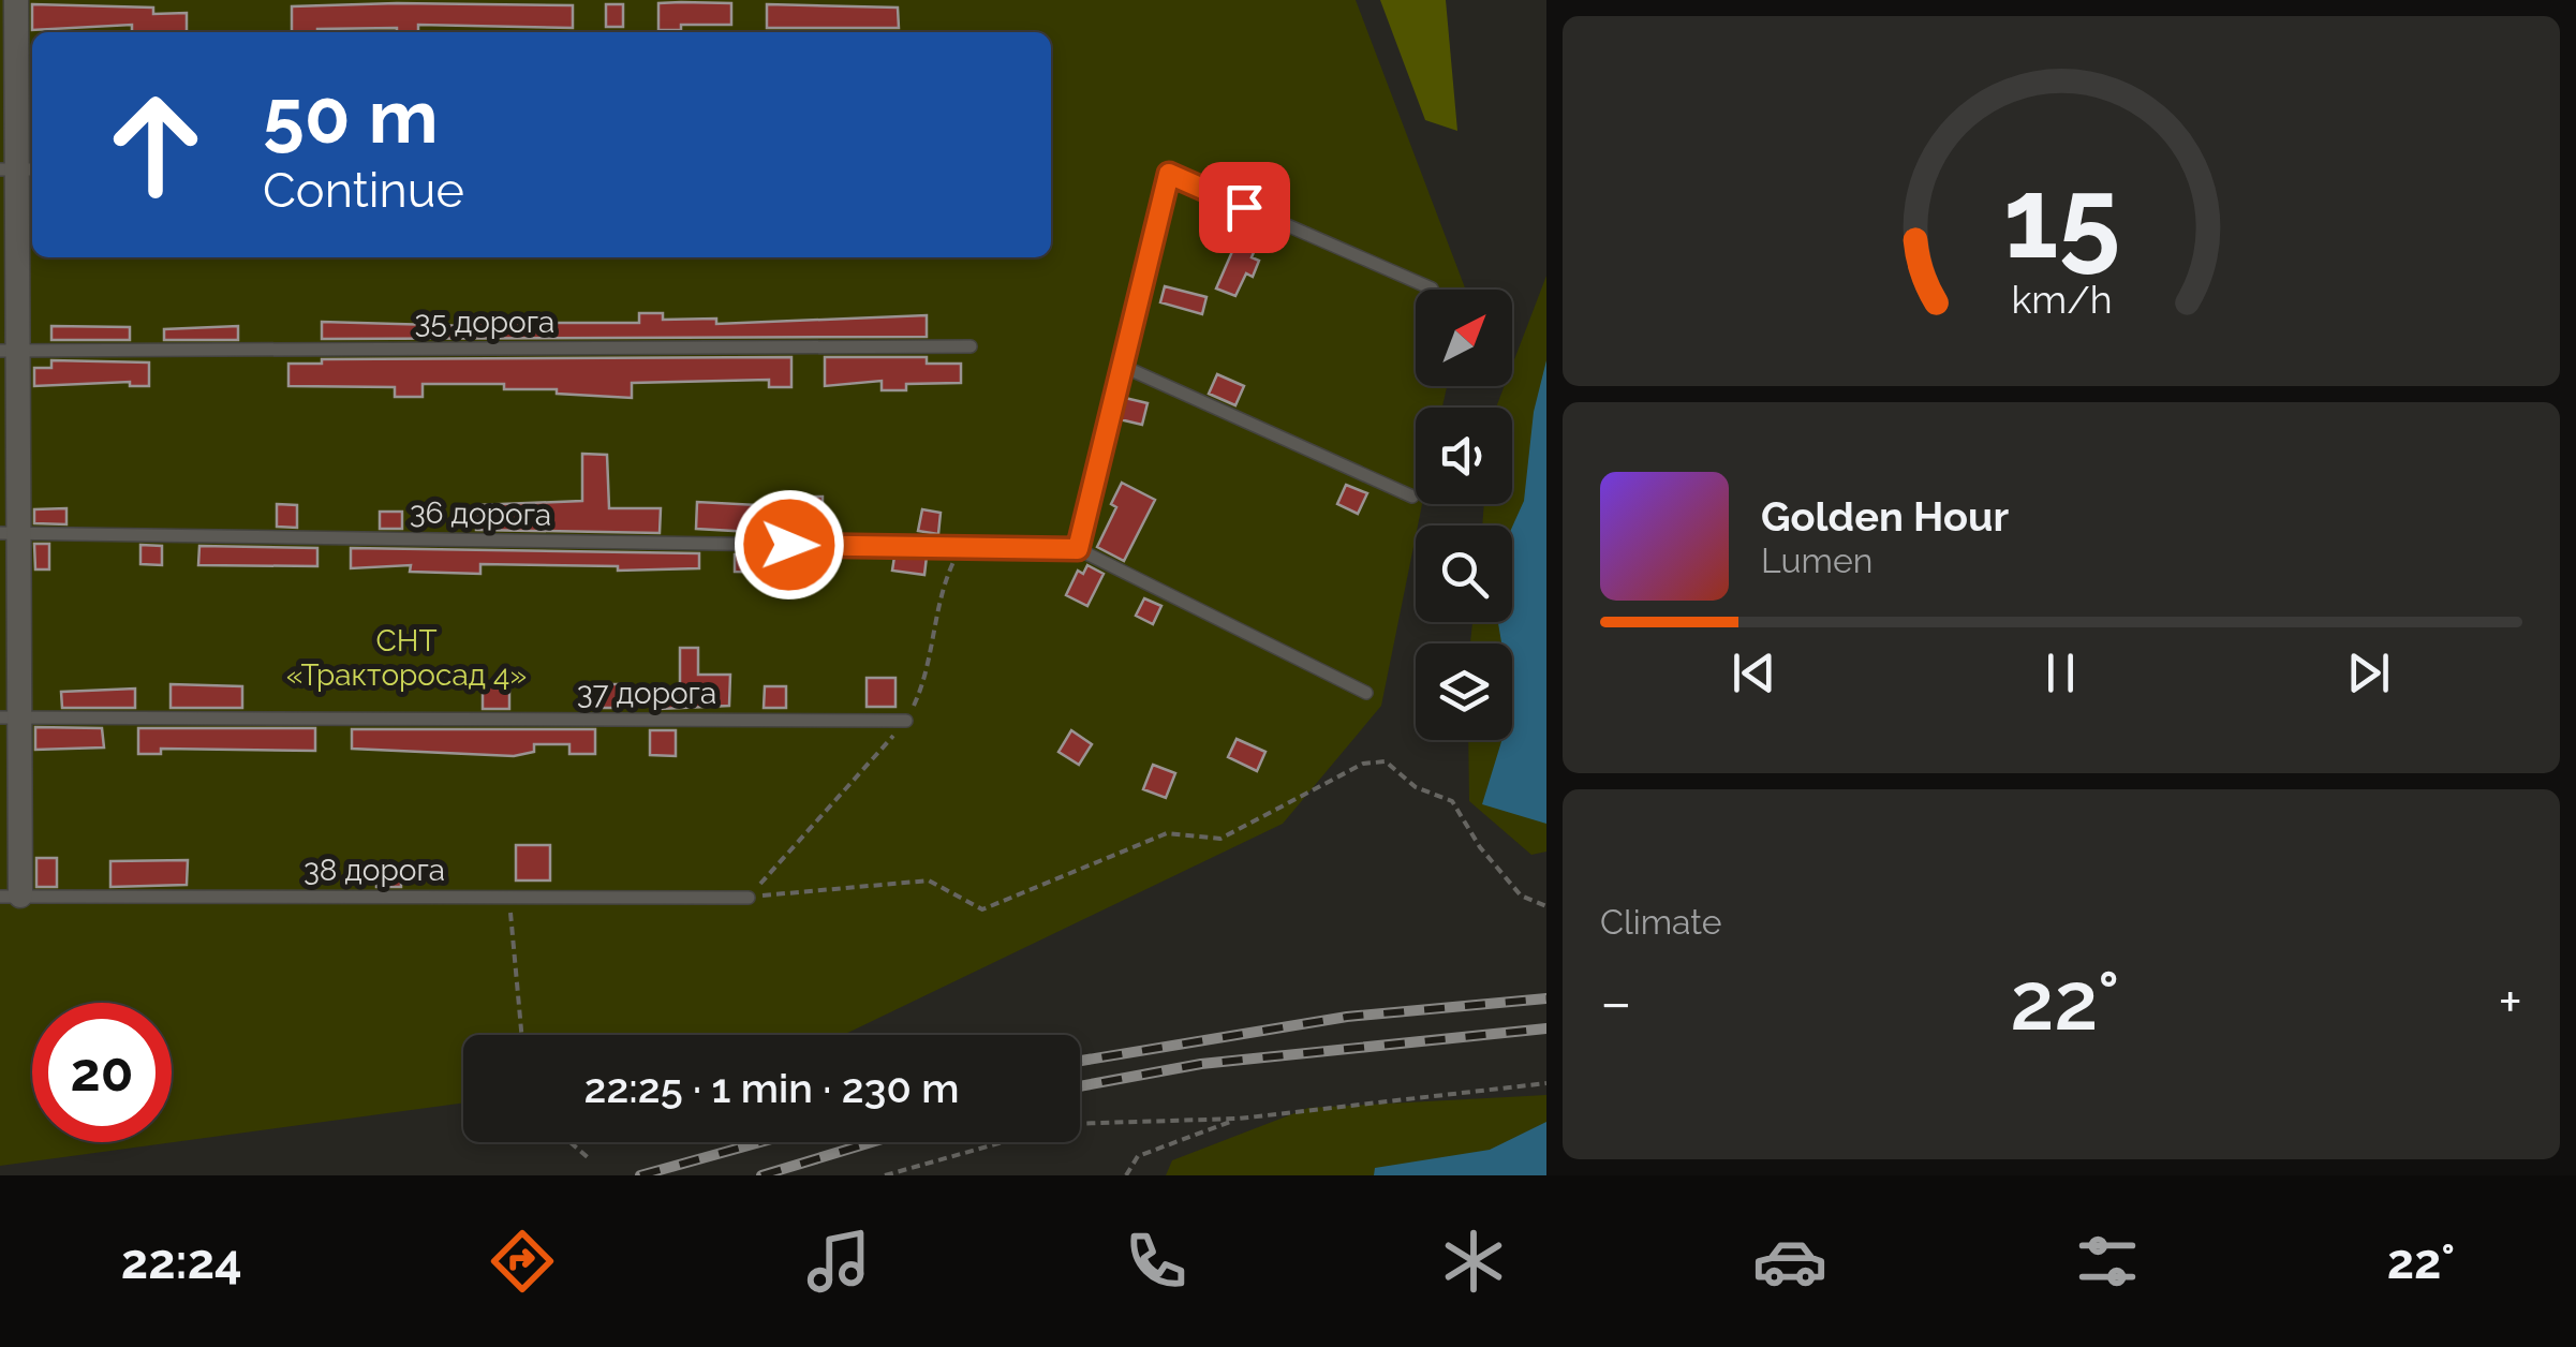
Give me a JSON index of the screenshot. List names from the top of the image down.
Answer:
{
  "streets": {
    "lane": [
      "35 дорога",
      "36 дорога",
      "37 дорога",
      "38 дорога"
    ]
  },
  "parks": ["СНТ «Тракторосад 4»"],
  "north": "top right",
  "page": {
    "turn": ["50 m", "Continue"],
    "song": ["Golden Hour", "Lumen"],
    "tile": "Climate",
    "heat": ["−", "22°", "+"],
    "limit": "20",
    "trip": "22:25 · 1 min · 230 m",
    "tabs": ["22:24", "22°"],
    "gauge": ["15", "km/h"]
  }
}
